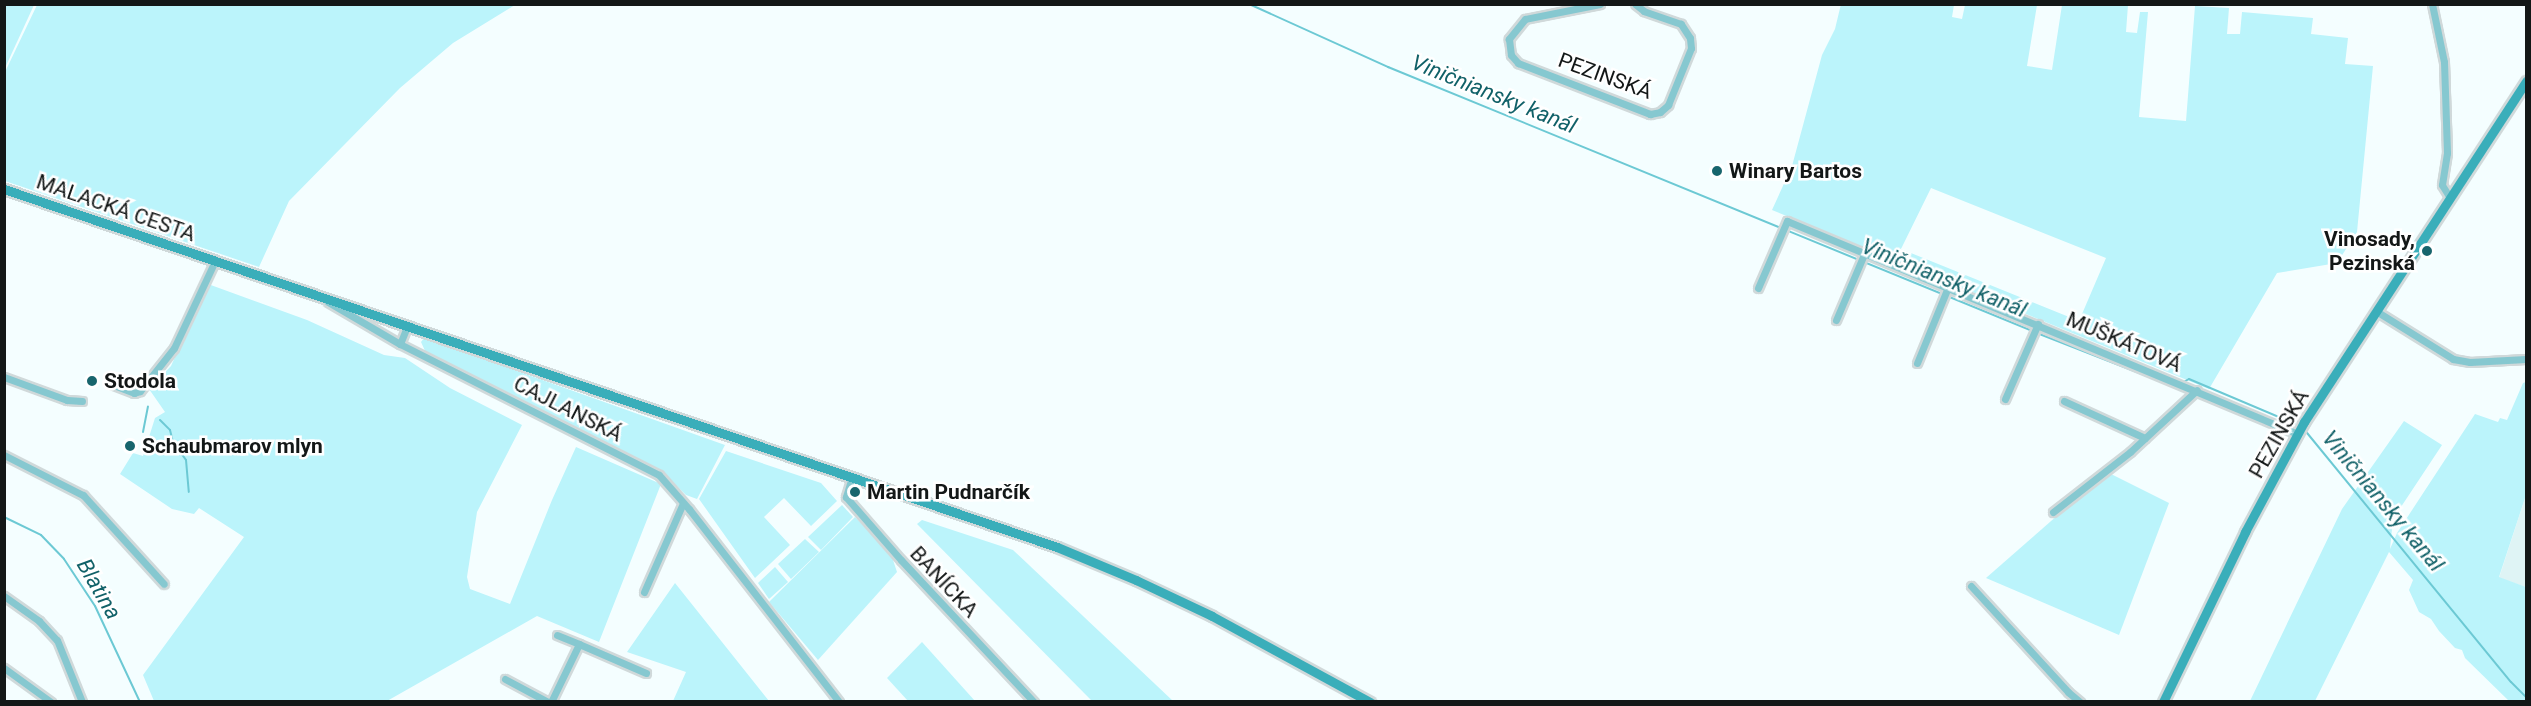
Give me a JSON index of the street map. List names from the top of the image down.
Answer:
{
  "streets": {
    "main road": ["PEZINSKÁ", "MALACKÁ CESTA"],
    "street": ["MUŠKÁTOVÁ", "CAJLANSKÁ", "BANÍCKA"]
  },
  "crossings": [
    ["PEZINSKÁ", "MUŠKÁTOVÁ"]
  ],
  "water": ["Viničniansky kanál", "Blatina"],
  "places": [
    "Winary Bartos",
    "Vinosady, Pezinská",
    "Stodola",
    "Schaubmarov mlyn",
    "Martin Pudnarčík"
  ]
}
